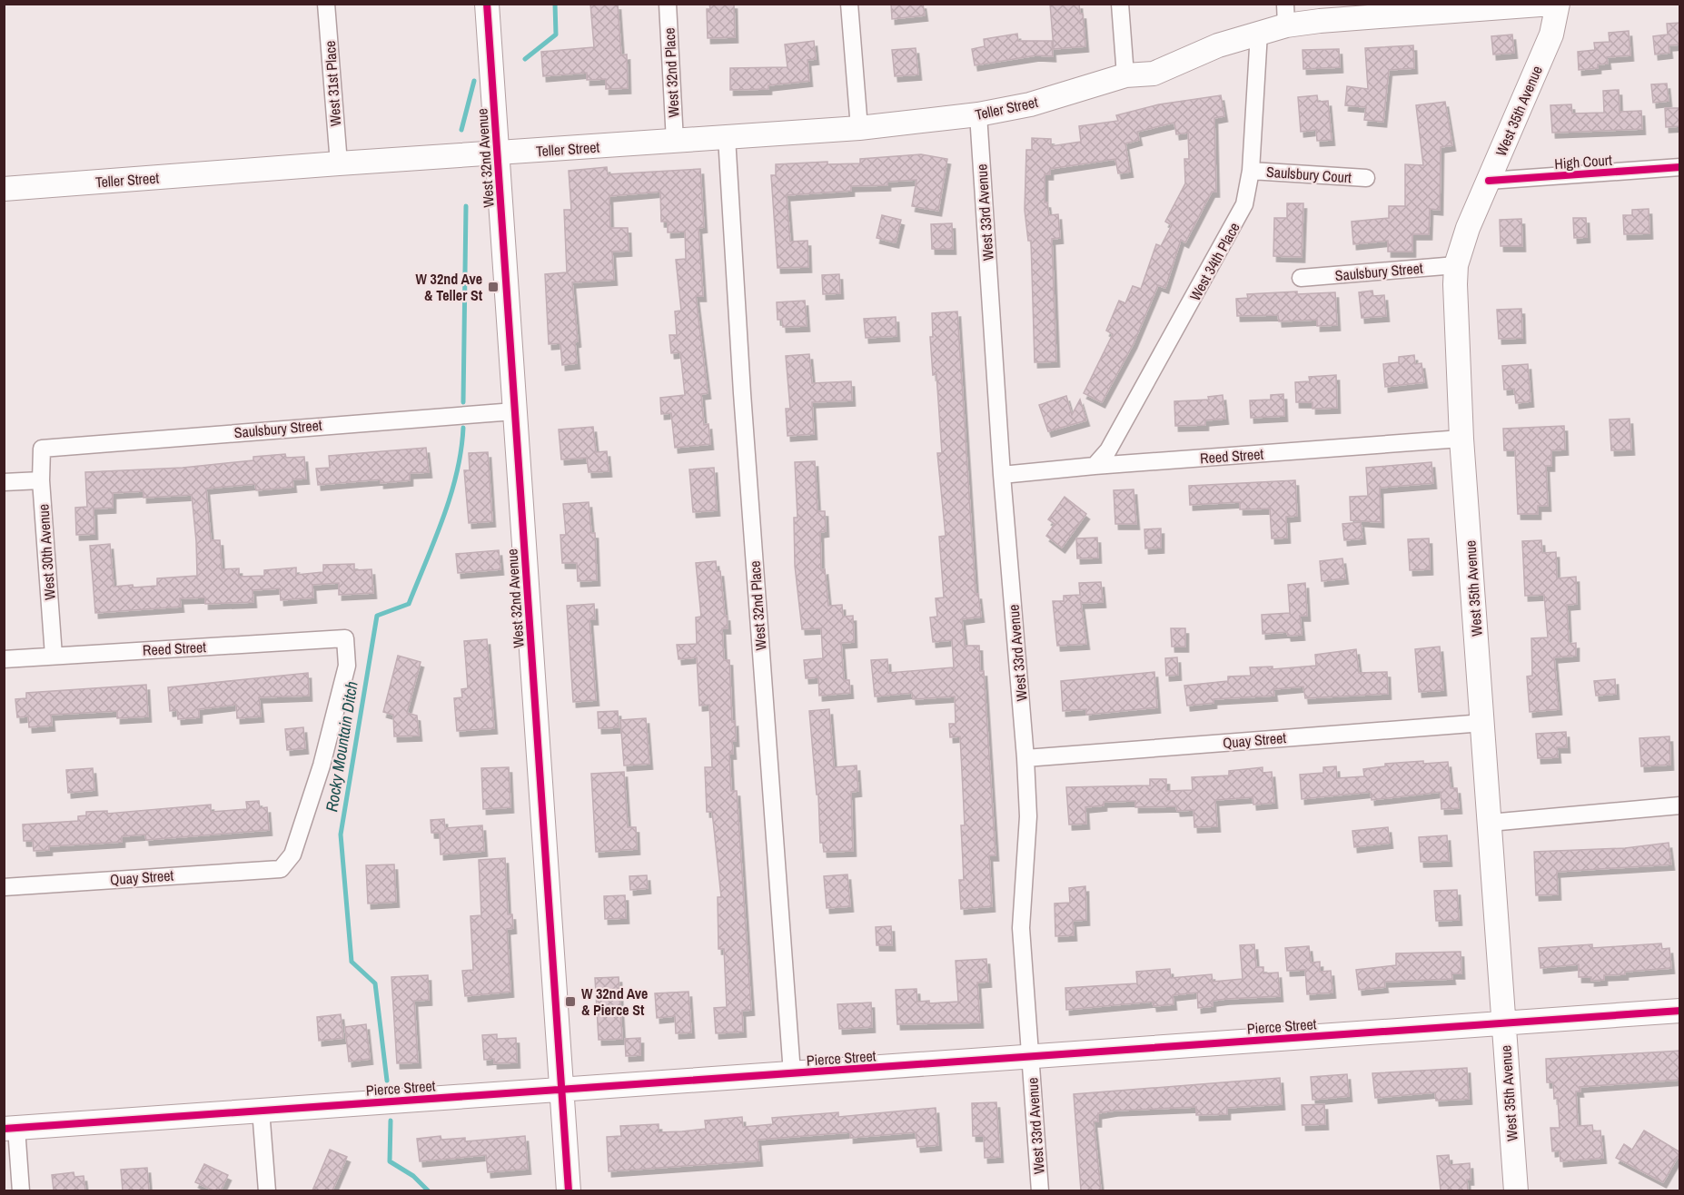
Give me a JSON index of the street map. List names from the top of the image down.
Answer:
{
  "streets": {
    "street": [
      "West 32nd Place",
      "West 31st Place",
      "Teller Street",
      "West 35th Avenue",
      "West 32nd Avenue",
      "High Court",
      "Saulsbury Court",
      "West 33rd Avenue",
      "West 34th Place",
      "Saulsbury Street",
      "Reed Street",
      "West 30th Avenue",
      "Quay Street",
      "Pierce Street"
    ]
  },
  "crossings": [
    ["West 32nd Place", "Teller Street"],
    ["West 32nd Place", "Pierce Street"],
    ["West 31st Place", "Teller Street"],
    ["Teller Street", "West 32nd Avenue"],
    ["Teller Street", "West 33rd Avenue"],
    ["Teller Street", "West 34th Place"],
    ["West 35th Avenue", "High Court"],
    ["West 35th Avenue", "Saulsbury Street"],
    ["West 35th Avenue", "Reed Street"],
    ["West 35th Avenue", "Quay Street"],
    ["West 35th Avenue", "Pierce Street"],
    ["West 32nd Avenue", "Saulsbury Street"],
    ["West 32nd Avenue", "Pierce Street"],
    ["Saulsbury Court", "West 34th Place"],
    ["West 33rd Avenue", "Reed Street"],
    ["West 33rd Avenue", "Quay Street"],
    ["West 33rd Avenue", "Pierce Street"],
    ["West 34th Place", "Reed Street"],
    ["Saulsbury Street", "West 30th Avenue"],
    ["Reed Street", "West 30th Avenue"],
    ["Reed Street", "Quay Street"]
  ],
  "water": ["Rocky Mountain Ditch"],
  "places": {
    "transit": ["W 32nd Ave & Teller St", "W 32nd Ave & Pierce St"]
  }
}
